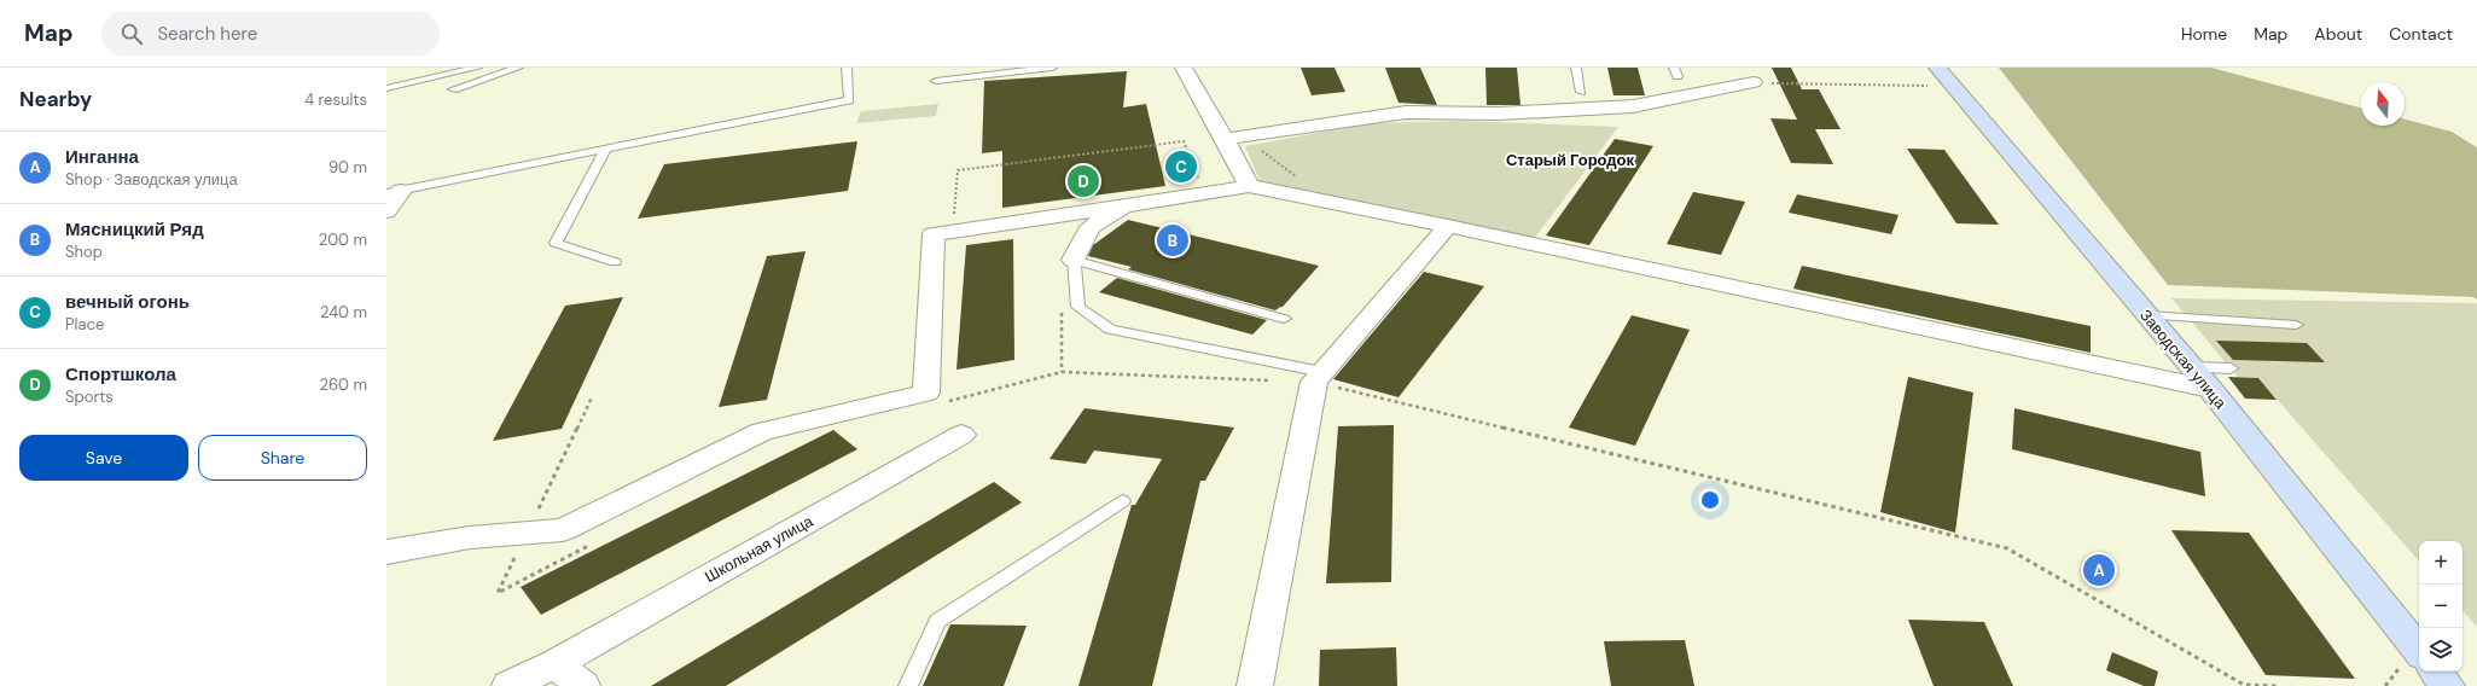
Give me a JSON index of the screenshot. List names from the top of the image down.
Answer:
{
  "streets": {
    "main road": ["Заводская улица"],
    "street": ["Школьная улица"]
  },
  "districts": ["Старый Городок"],
  "north": "top",
  "page": {
    "header": "Map",
    "search": "Search here",
    "nav": [
      "Home",
      "Map",
      "About",
      "Contact"
    ],
    "heading": ["Nearby", "4 results"],
    "list": [
      {
        "mark": "A",
        "name": "Инганна",
        "note": "Shop · Заводская улица",
        "value": "90 m"
      },
      {
        "mark": "B",
        "name": "Мясницкий Ряд",
        "note": "Shop",
        "value": "200 m"
      },
      {
        "mark": "C",
        "name": "вечный огонь",
        "note": "Place",
        "value": "240 m"
      },
      {
        "mark": "D",
        "name": "Спортшкола",
        "note": "Sports",
        "value": "260 m"
      }
    ],
    "pins": [
      "C",
      "D",
      "B",
      "A"
    ],
    "buttons": ["Save", "Share"],
    "map_buttons": ["+", "−"]
  }
}
